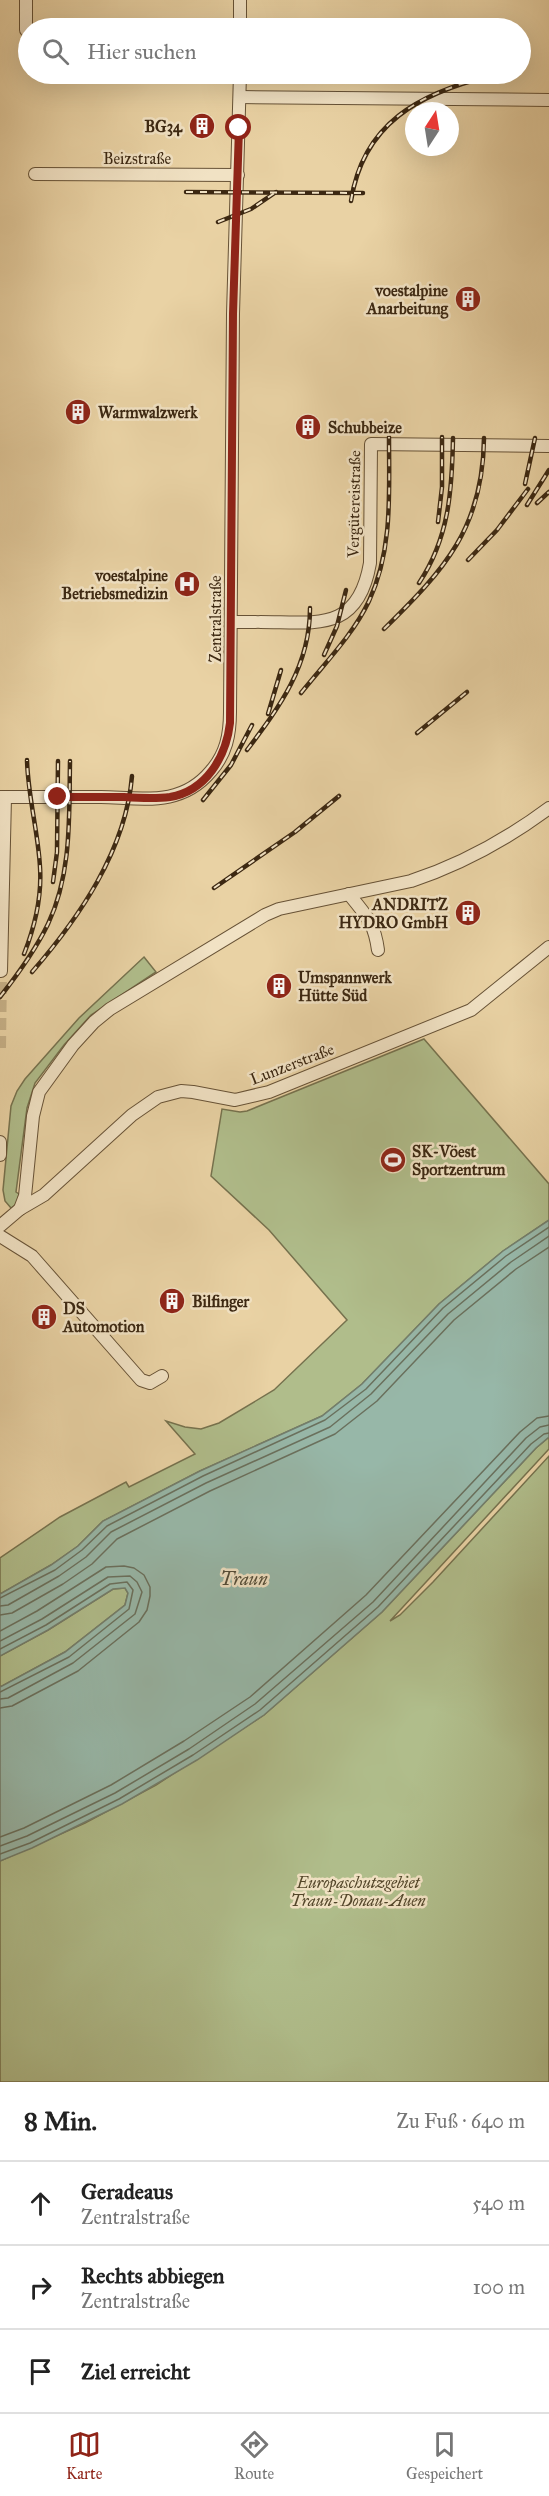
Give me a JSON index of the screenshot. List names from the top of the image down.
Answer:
{
  "streets": {
    "street": [
      "Beizstraße",
      "Vergütereistraße",
      "Zentralstraße",
      "Lunzerstraße"
    ]
  },
  "crossings": [
    ["Beizstraße", "Zentralstraße"],
    ["Vergütereistraße", "Zentralstraße"]
  ],
  "water": ["Traun"],
  "parks": ["Europaschutzgebiet Traun-Donau-Auen"],
  "places": {
    "building": [
      "BG34",
      "voestalpine Anarbeitung",
      "Warmwalzwerk",
      "Schubbeize",
      "ANDRITZ HYDRO GmbH",
      "Umspannwerk Hütte Süd",
      "Bilfinger",
      "DS Automotion"
    ],
    "hospital": ["voestalpine Betriebsmedizin"],
    "sports": ["SK-Vöest Sportzentrum"]
  },
  "north": "top",
  "page": {
    "search": "Hier suchen",
    "heading": ["8 Min.", "Zu Fuß · 640 m"],
    "list": [
      ["Geradeaus", "Zentralstraße", "540 m"],
      ["Rechts abbiegen", "Zentralstraße", "100 m"],
      "Ziel erreicht"
    ],
    "nav": ["Karte", "Route", "Gespeichert"]
  }
}
